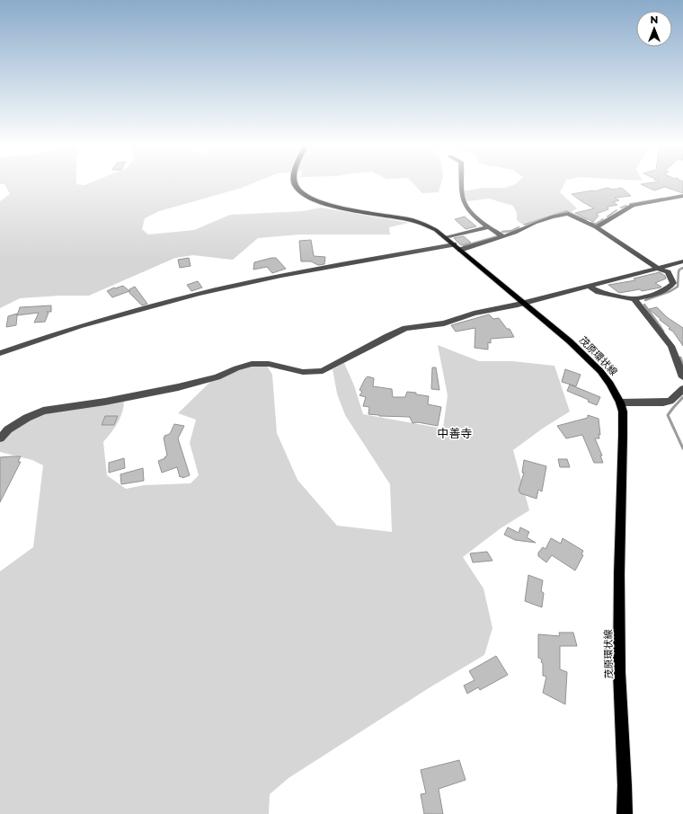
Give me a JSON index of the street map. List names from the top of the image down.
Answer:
{
  "streets": {
    "main road": ["茂原環状線"]
  },
  "districts": ["中善寺"],
  "north": "top"
}
